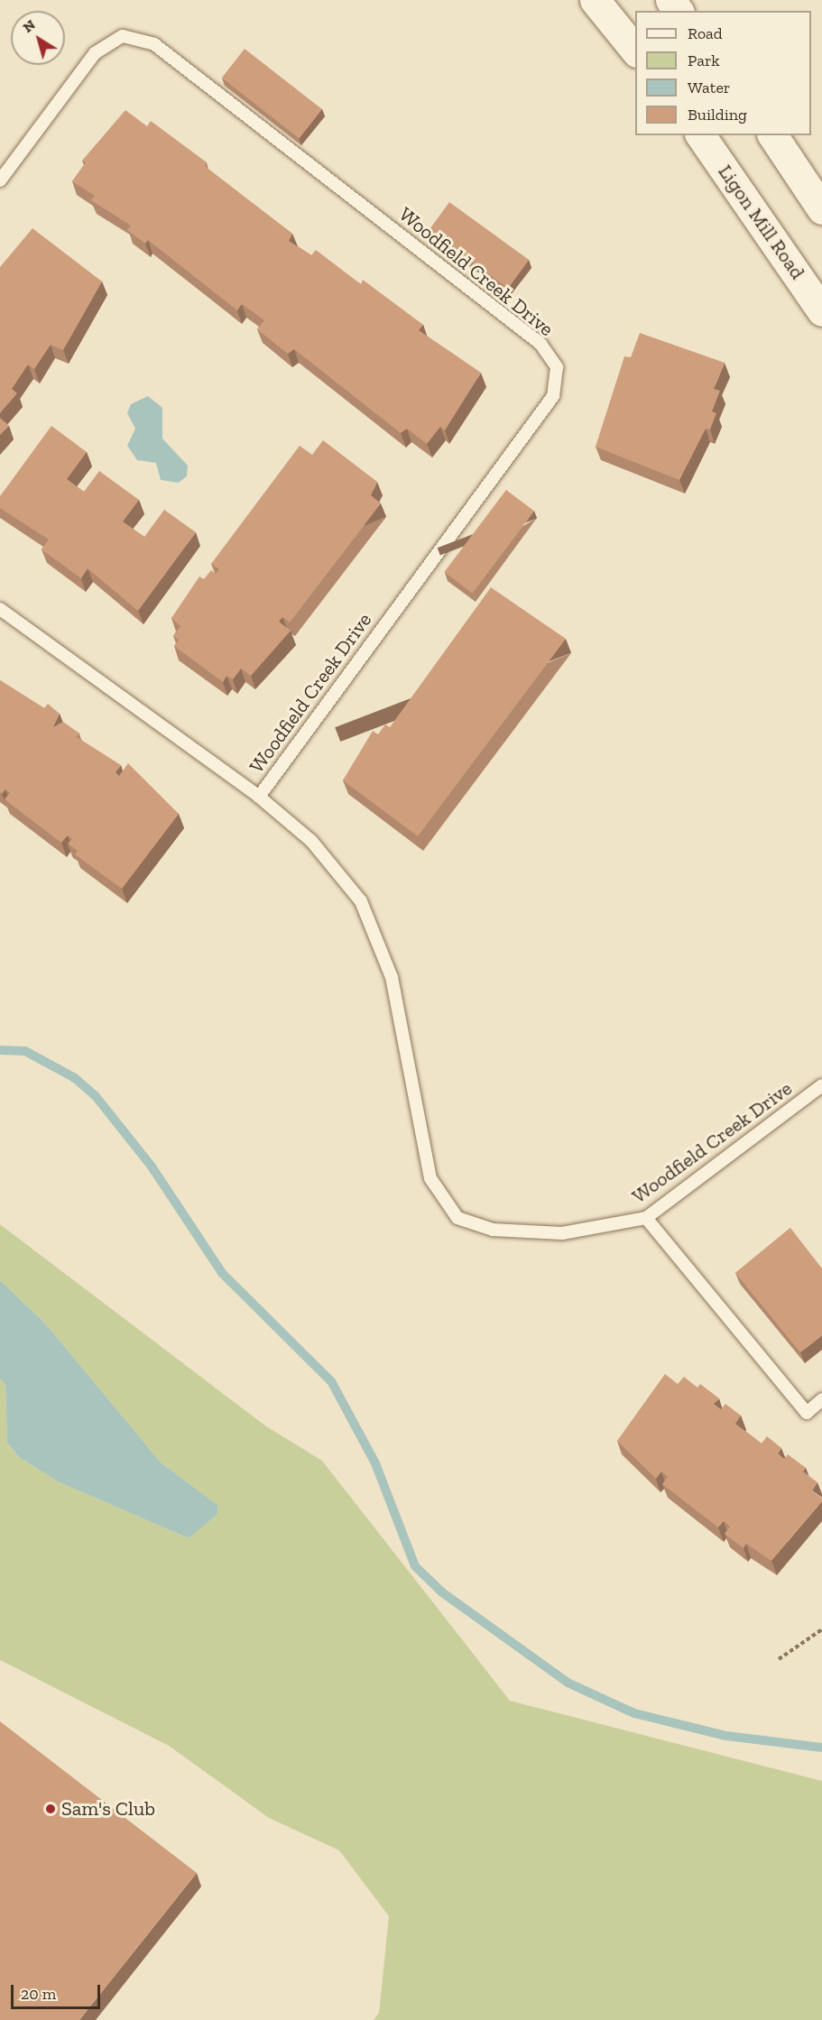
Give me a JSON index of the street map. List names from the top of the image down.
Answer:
{
  "streets": {
    "main road": ["Ligon Mill Road"],
    "lane": ["Woodfield Creek Drive"]
  },
  "places": ["Sam's Club"],
  "legend": [
    "Road",
    "Park",
    "Water",
    "Building"
  ],
  "scale_bar": "20 m",
  "north": "top left"
}
